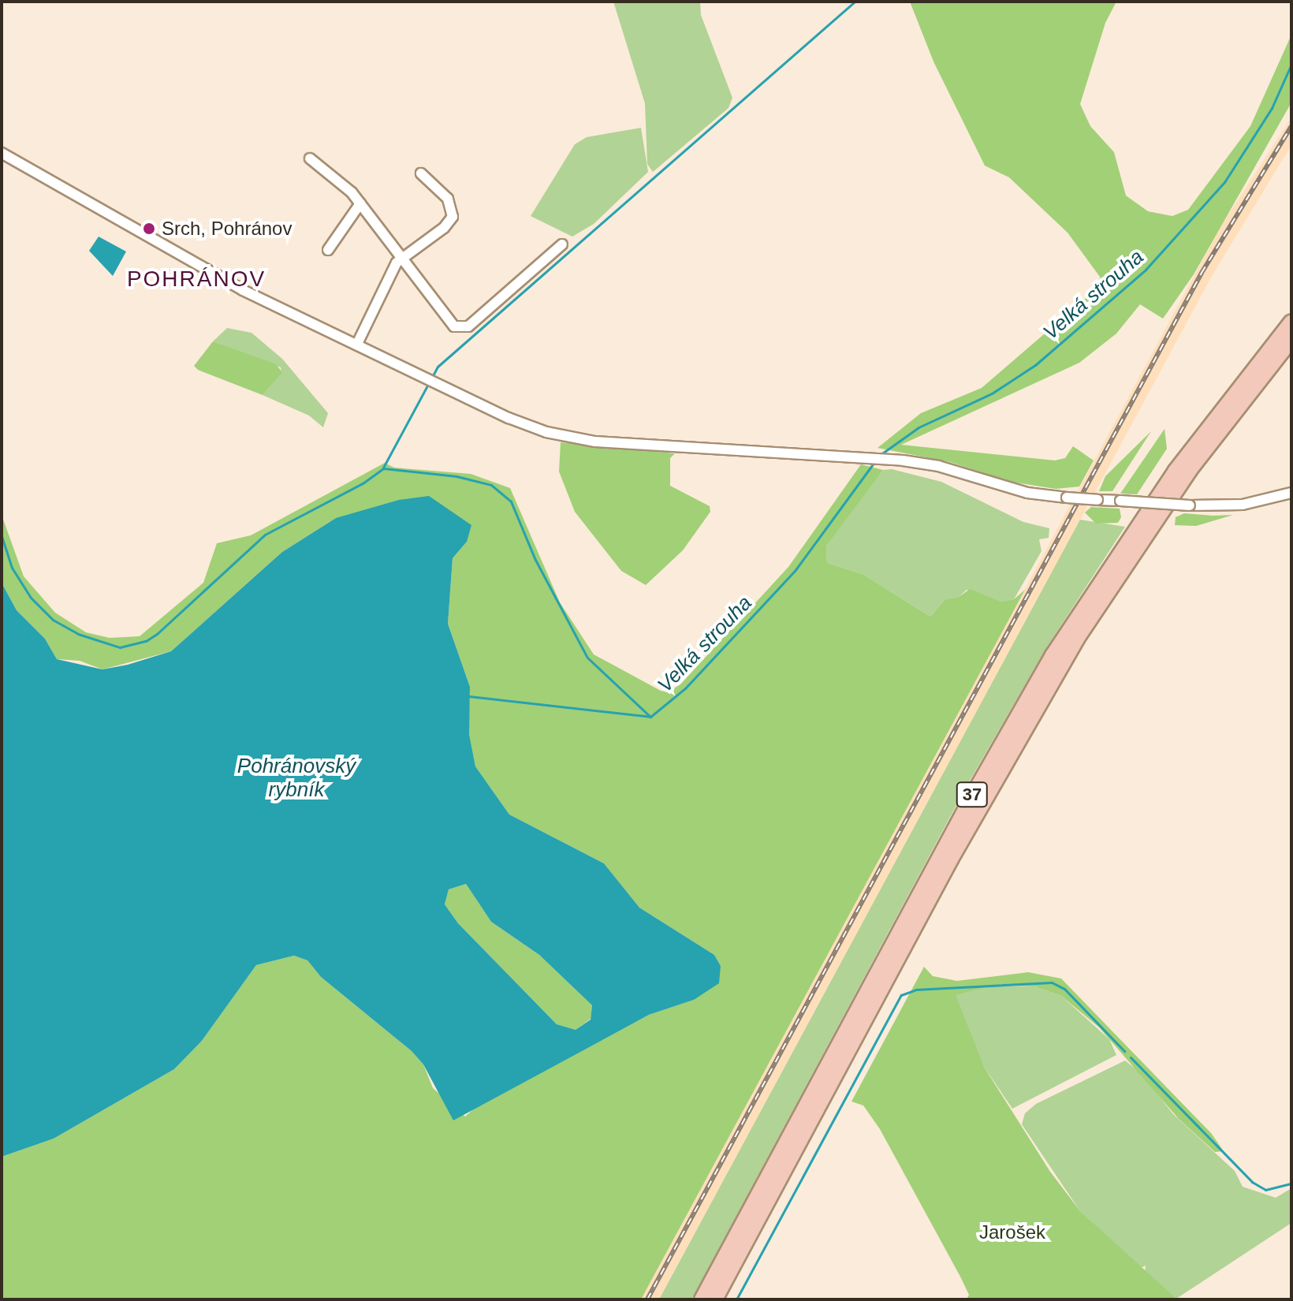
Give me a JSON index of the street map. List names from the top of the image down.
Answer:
{
  "streets": {
    "highway": ["37"]
  },
  "districts": ["POHRÁNOV"],
  "water": ["Velká strouha", "Pohránovský rybník"],
  "parks": ["Jarošek"],
  "places": ["Srch, Pohránov"]
}
